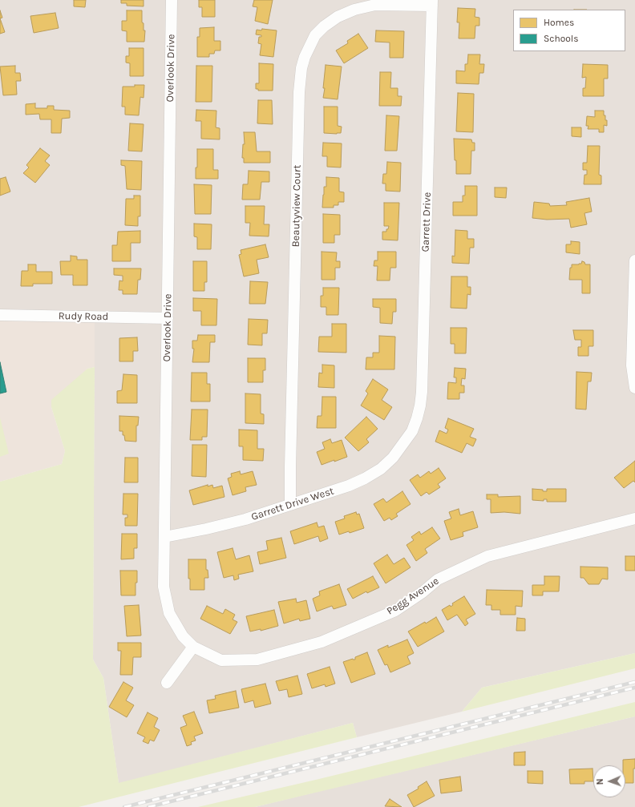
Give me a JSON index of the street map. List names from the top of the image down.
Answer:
{
  "streets": {
    "street": [
      "Overlook Drive",
      "Beautyview Court",
      "Garrett Drive",
      "Rudy Road",
      "Garrett Drive West",
      "Pegg Avenue"
    ]
  },
  "crossings": [
    ["Overlook Drive", "Rudy Road"],
    ["Overlook Drive", "Garrett Drive West"],
    ["Overlook Drive", "Pegg Avenue"],
    ["Beautyview Court", "Garrett Drive"],
    ["Beautyview Court", "Garrett Drive West"],
    ["Garrett Drive", "Garrett Drive West"]
  ],
  "legend": ["Homes", "Schools"],
  "north": "left"
}
